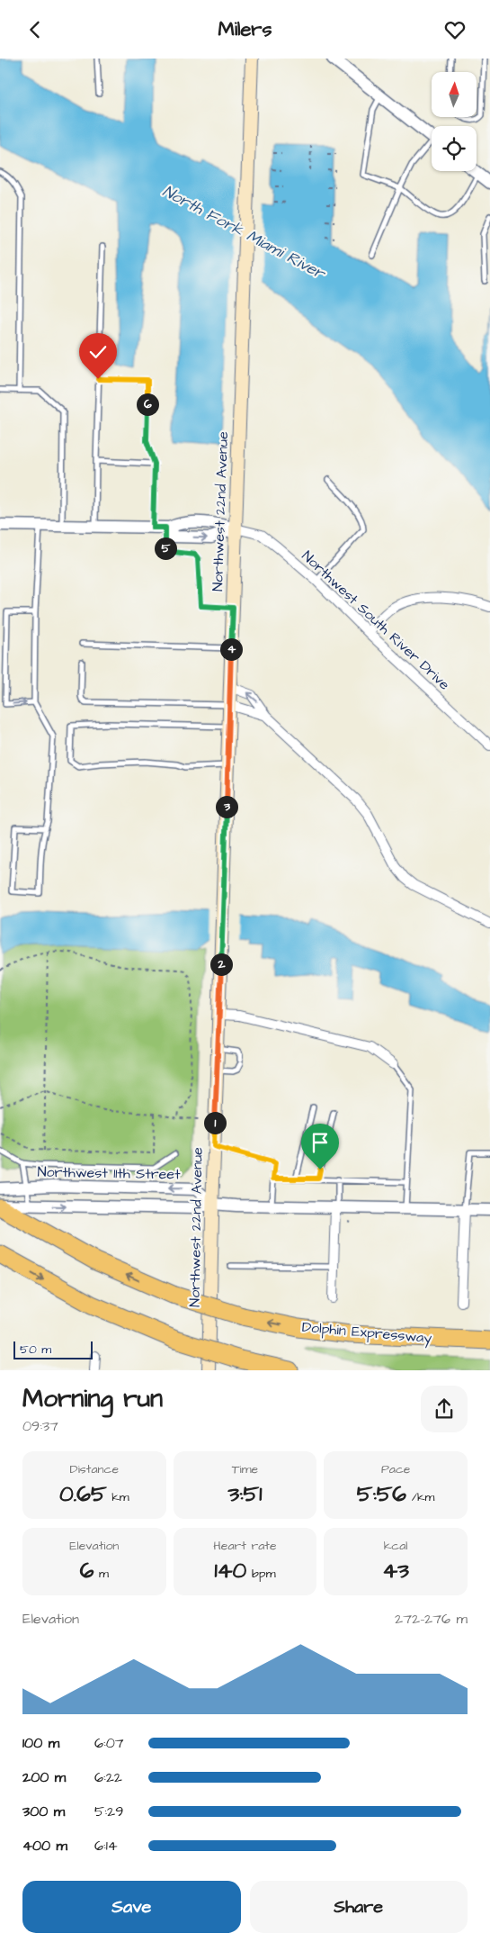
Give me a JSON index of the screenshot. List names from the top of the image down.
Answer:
{
  "streets": {
    "highway": ["Dolphin Expressway"],
    "main road": ["Northwest 22nd Avenue"],
    "street": ["Northwest South River Drive", "Northwest 11th Street"]
  },
  "crossings": [
    ["Northwest 22nd Avenue", "Northwest South River Drive"],
    ["Northwest 22nd Avenue", "Northwest 11th Street"]
  ],
  "water": ["North Fork Miami River"],
  "scale_bar": "50 m",
  "north": "top",
  "page": {
    "header": "Milers",
    "pins": [
      "6",
      "5",
      "4",
      "3",
      "2",
      "1"
    ],
    "scale": "50 m",
    "heading": ["Morning run", "09:37"],
    "stats": [
      ["Distance", "0.65 km"],
      ["Time", "3:51"],
      ["Pace", "5:56 /km"],
      ["Elevation", "6 m"],
      ["Heart rate", "140 bpm"],
      ["kcal", "43"]
    ],
    "chart": ["Elevation", "272–276 m"],
    "list": [
      {
        "name": "100 m",
        "note": "6:07"
      },
      {
        "name": "200 m",
        "note": "6:22"
      },
      {
        "name": "300 m",
        "note": "5:29"
      },
      {
        "name": "400 m",
        "note": "6:14"
      }
    ],
    "buttons": ["Save", "Share"]
  }
}
